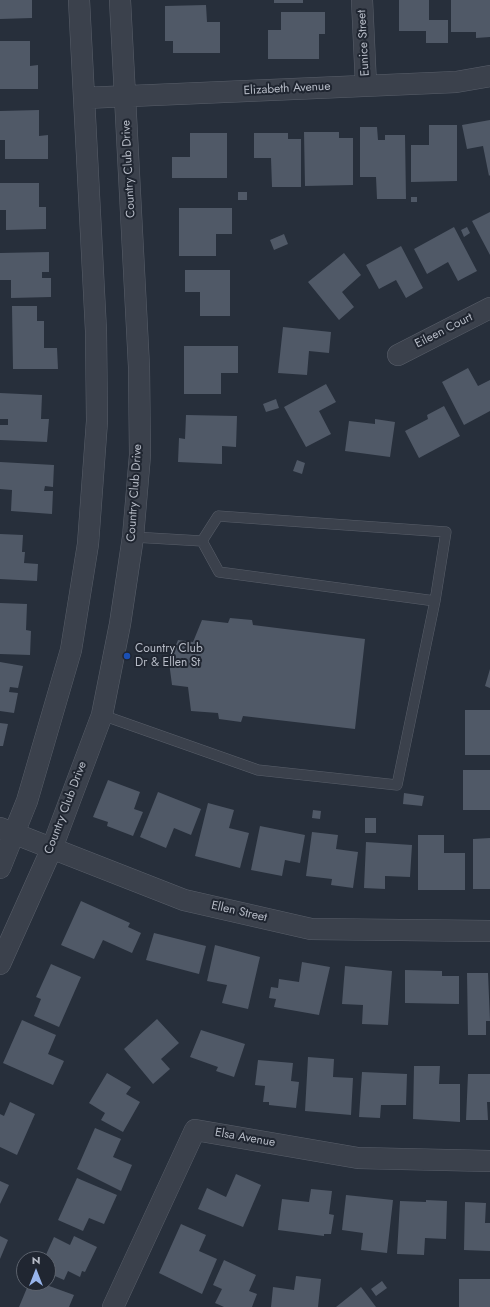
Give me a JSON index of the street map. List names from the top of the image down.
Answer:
{
  "streets": {
    "street": [
      "Eunice Street",
      "Elizabeth Avenue",
      "Country Club Drive",
      "Eileen Court",
      "Ellen Street",
      "Elsa Avenue"
    ]
  },
  "crossings": [
    ["Eunice Street", "Elizabeth Avenue"],
    ["Elizabeth Avenue", "Country Club Drive"],
    ["Country Club Drive", "Ellen Street"]
  ],
  "places": ["Country Club Dr & Ellen St"],
  "north": "top"
}
